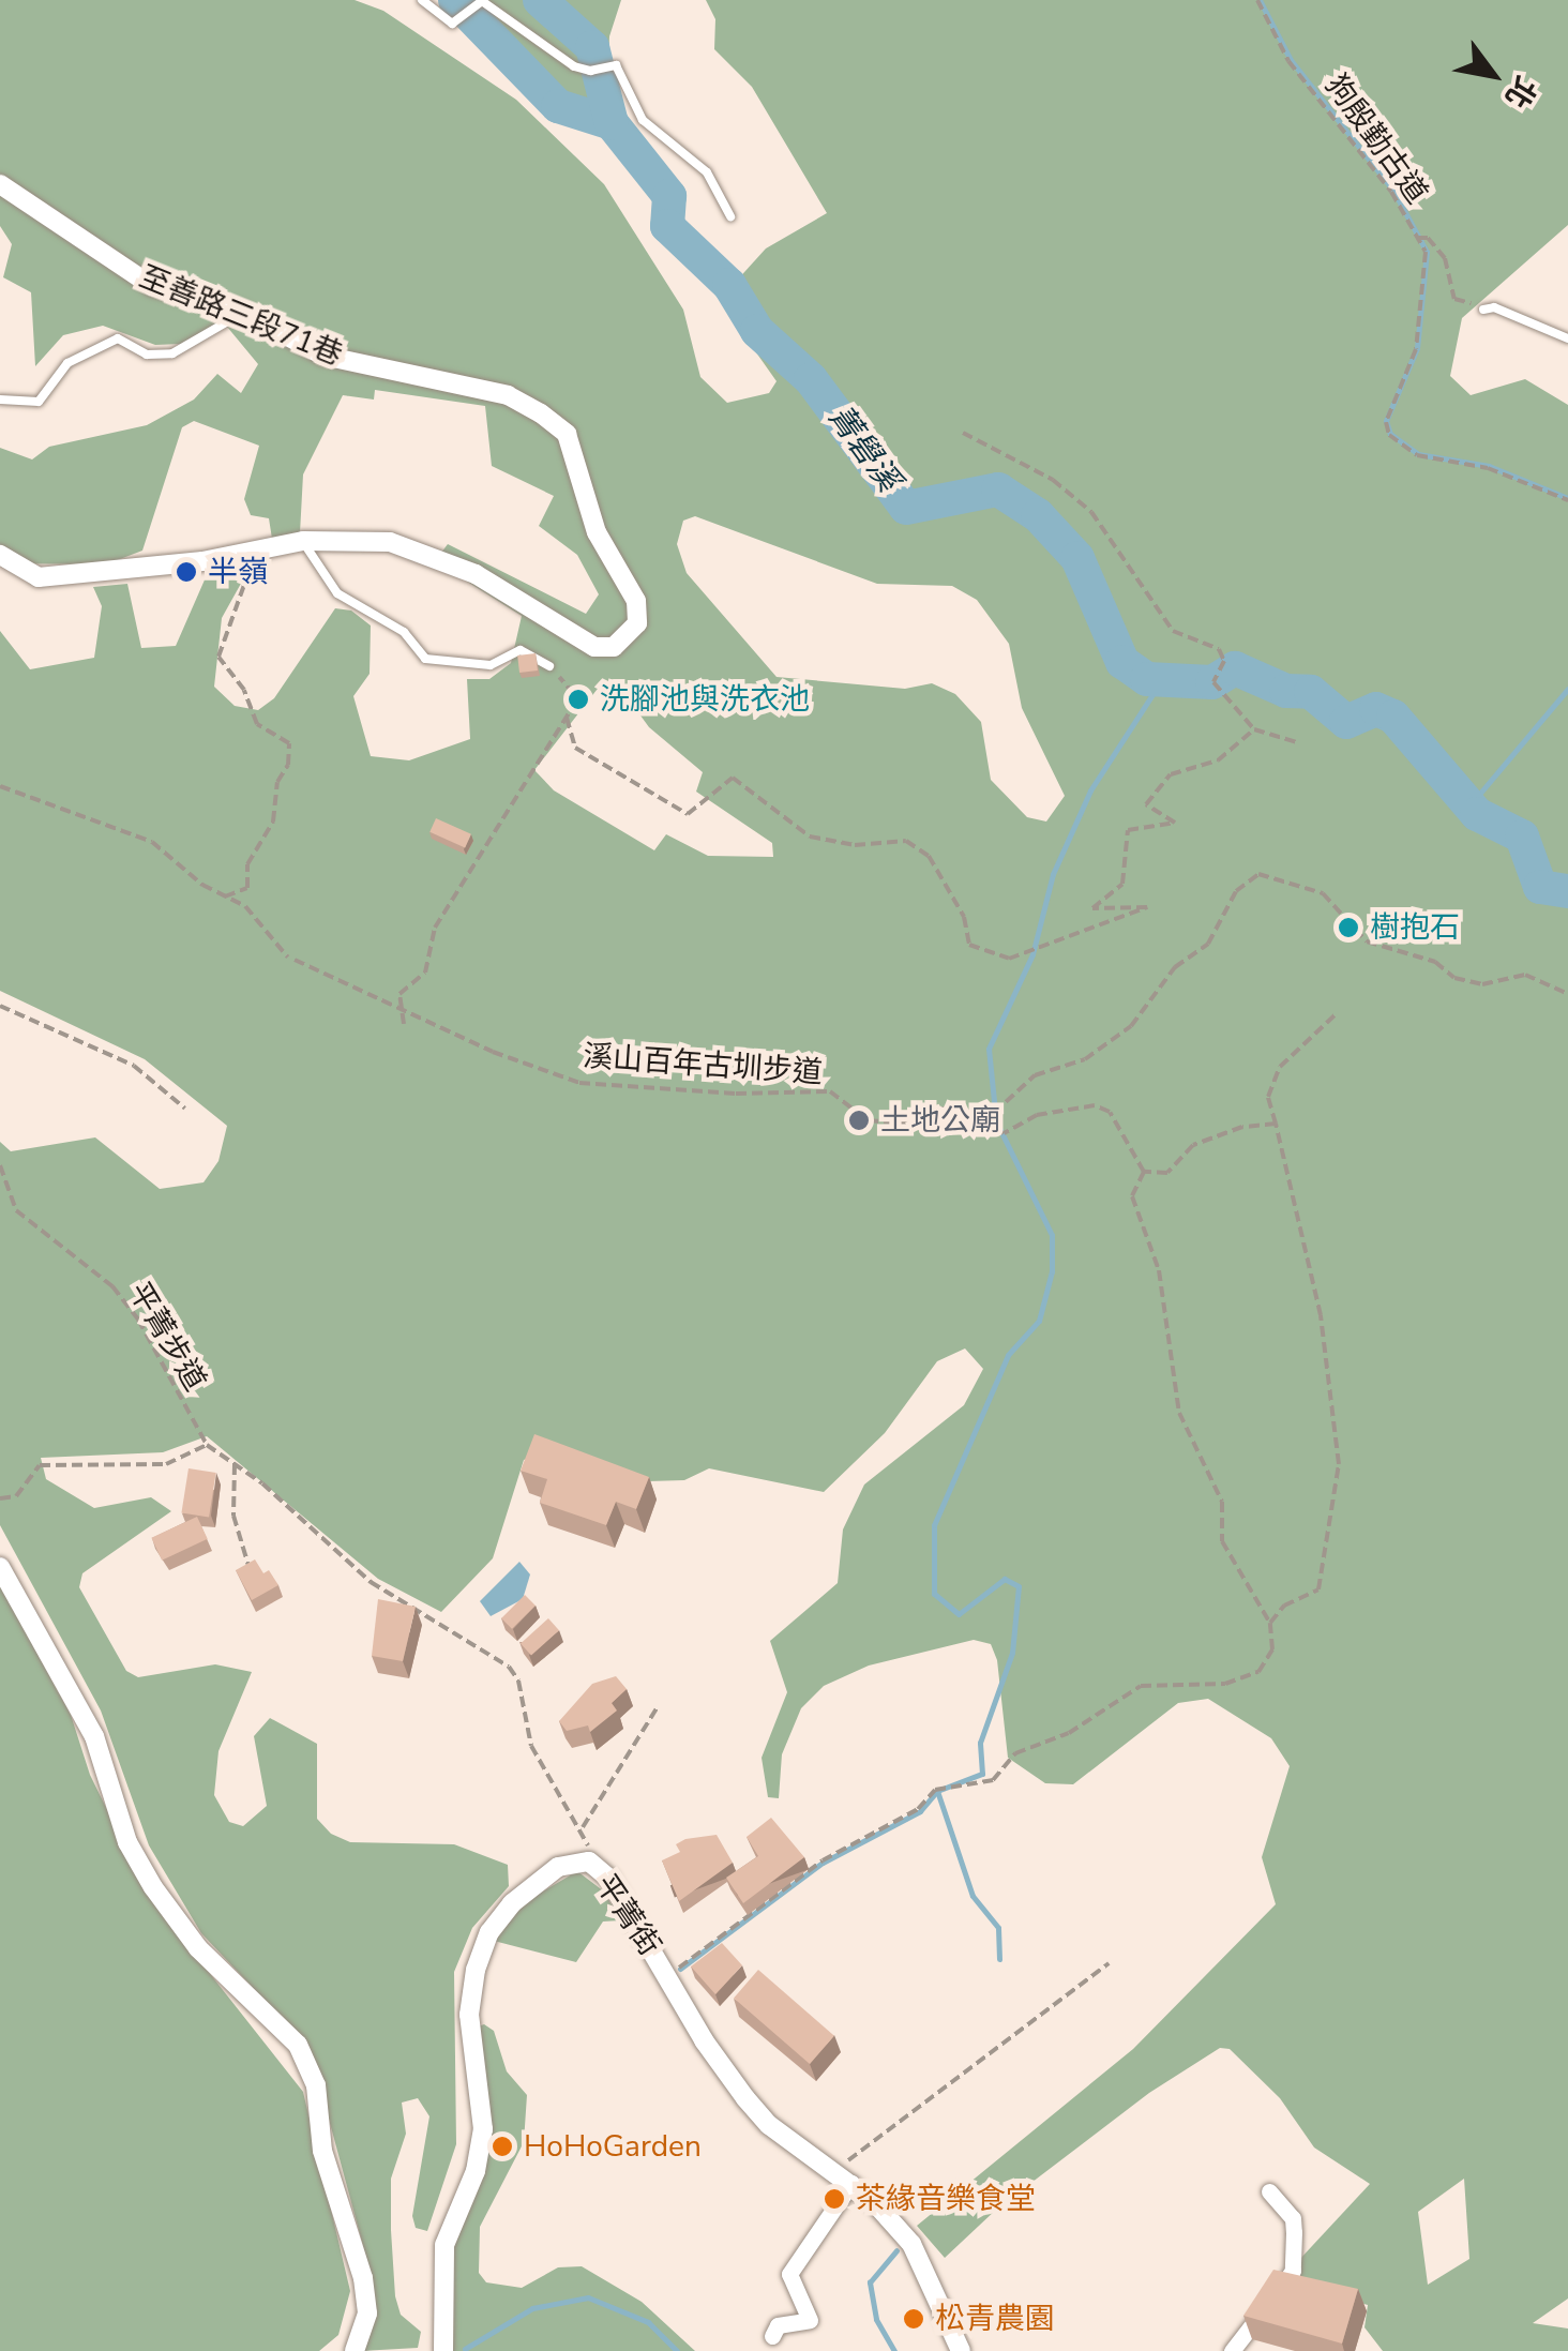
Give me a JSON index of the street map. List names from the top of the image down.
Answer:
{
  "streets": {
    "street": ["至善路三段71巷", "平菁街"],
    "path": ["狗殷勤古道", "溪山百年古圳步道", "平菁步道"]
  },
  "water": ["菁礐溪"],
  "places": [
    "半嶺",
    "洗腳池與洗衣池",
    "樹抱石",
    "土地公廟",
    "HoHoGarden",
    "茶緣音樂食堂",
    "松青農園"
  ],
  "north": "bottom right"
}
